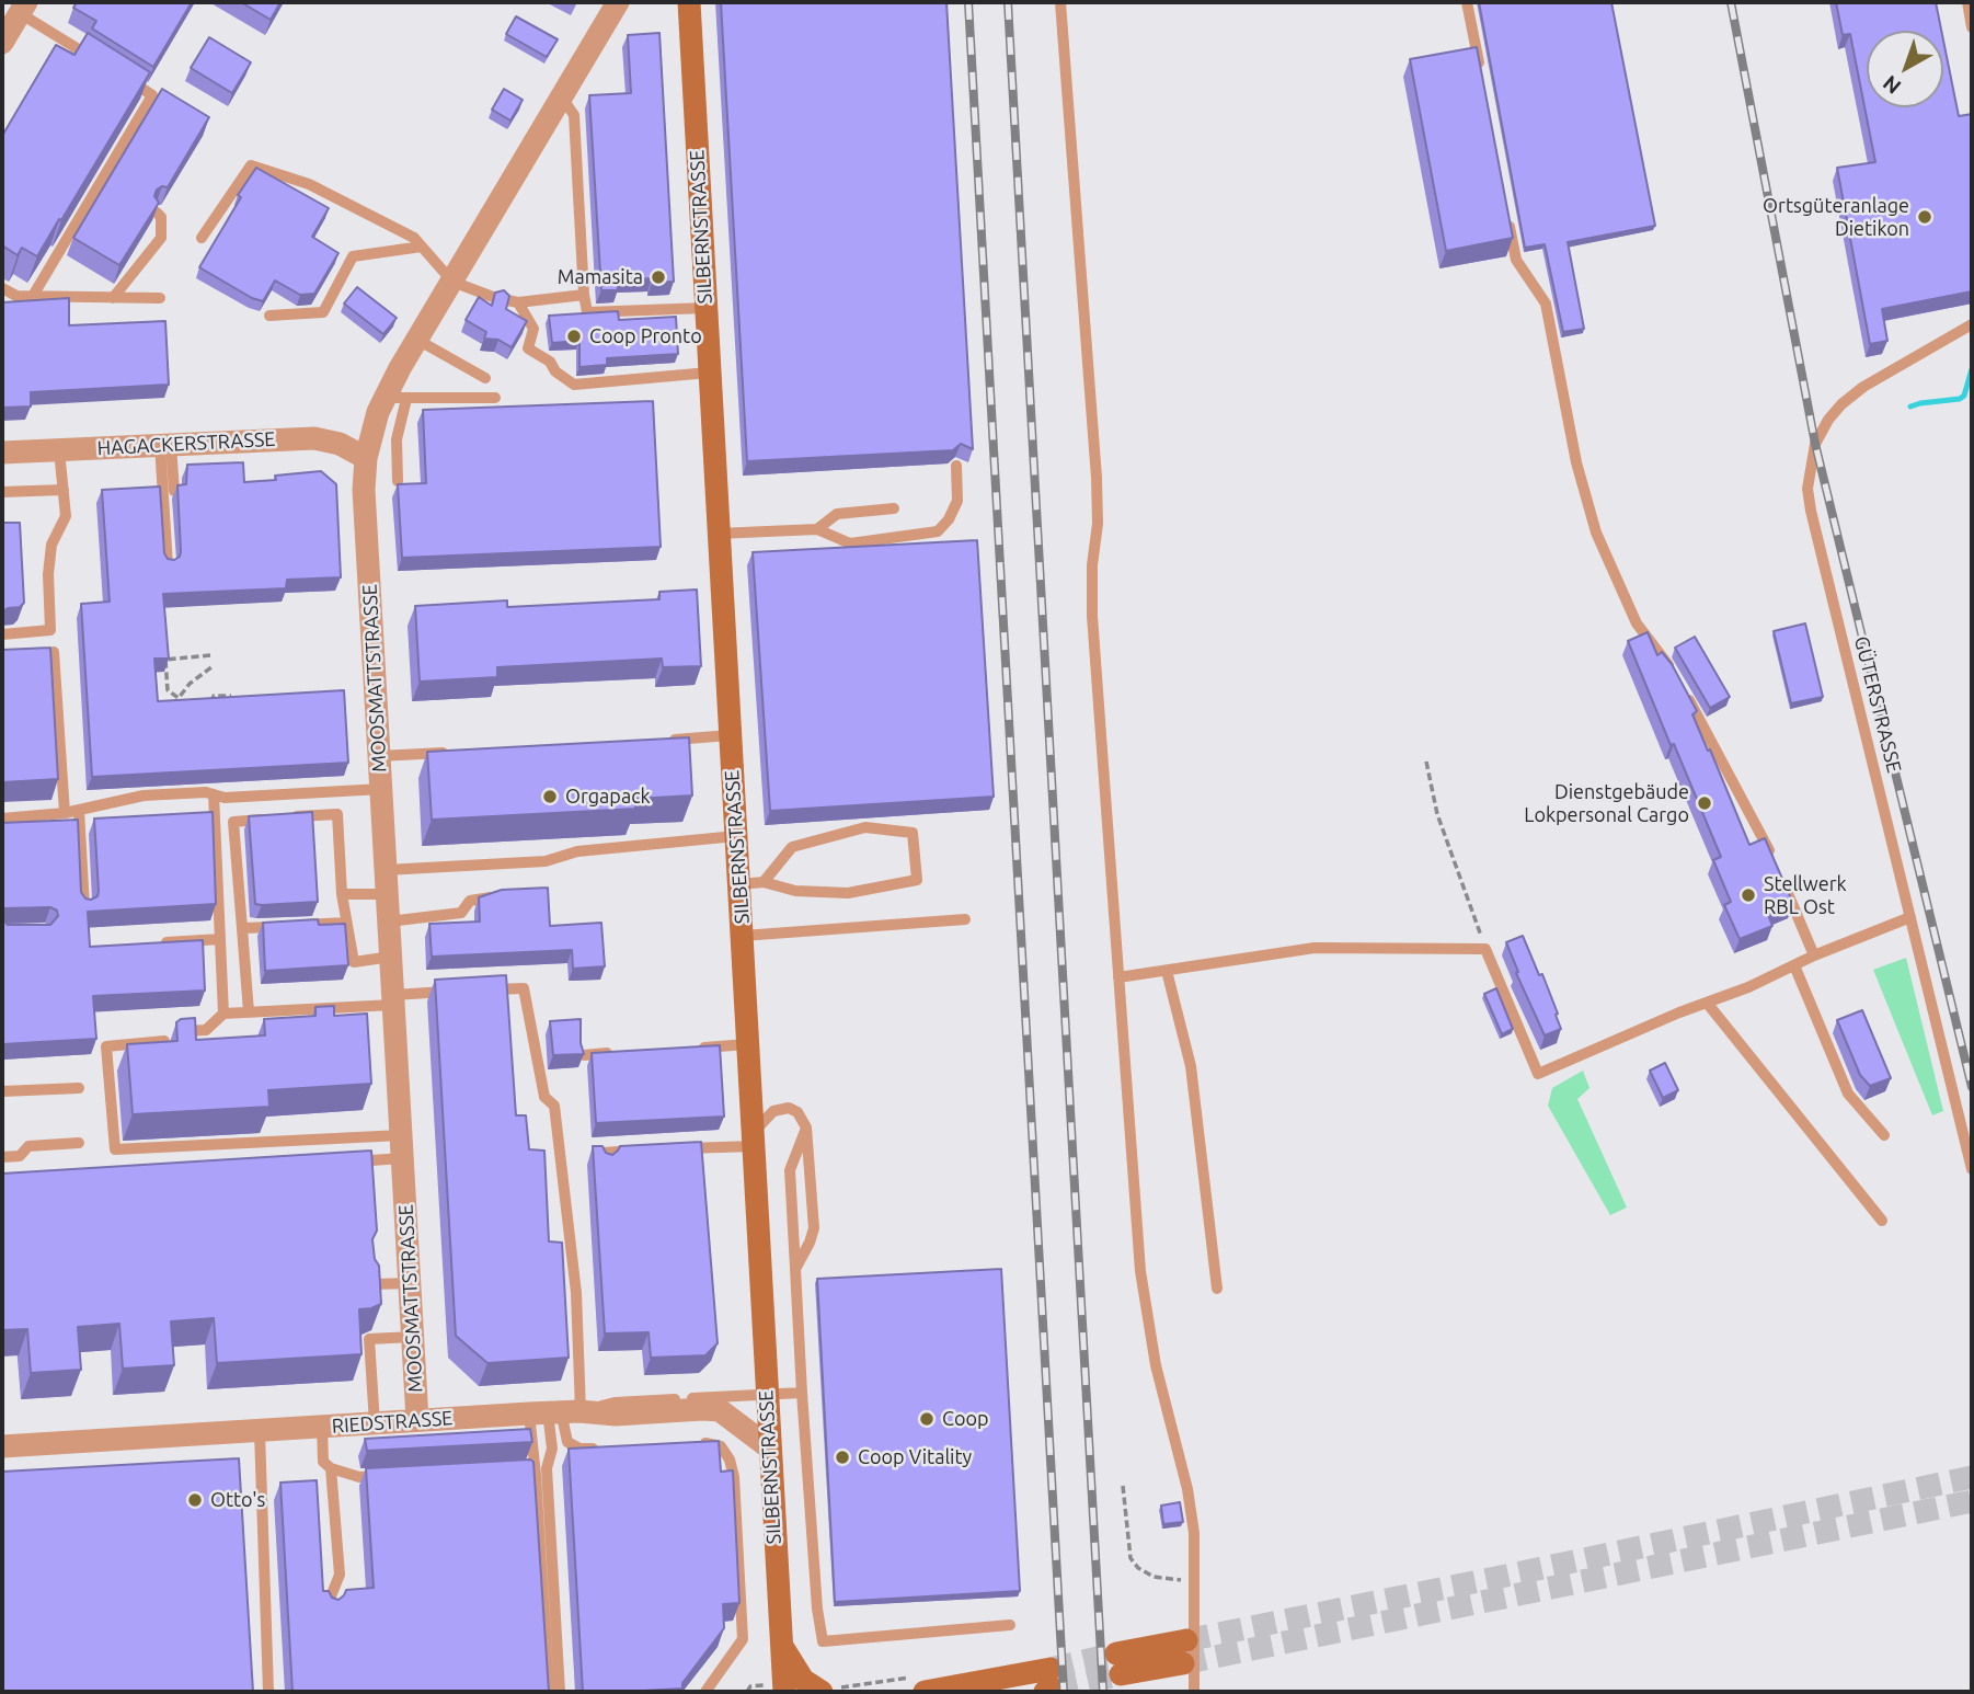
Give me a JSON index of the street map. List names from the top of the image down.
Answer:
{
  "streets": {
    "street": [
      "SILBERNSTRASSE",
      "HAGACKERSTRASSE",
      "MOOSMATTSTRASSE",
      "RIEDSTRASSE"
    ],
    "lane": ["GÜTERSTRASSE"]
  },
  "crossings": [
    ["SILBERNSTRASSE", "RIEDSTRASSE"],
    ["HAGACKERSTRASSE", "MOOSMATTSTRASSE"],
    ["MOOSMATTSTRASSE", "RIEDSTRASSE"]
  ],
  "places": [
    "Ortsgüteranlage Dietikon",
    "Mamasita",
    "Coop Pronto",
    "Orgapack",
    "Dienstgebäude Lokpersonal Cargo",
    "Stellwerk RBL Ost",
    "Coop",
    "Coop Vitality",
    "Otto's"
  ],
  "north": "bottom left"
}
